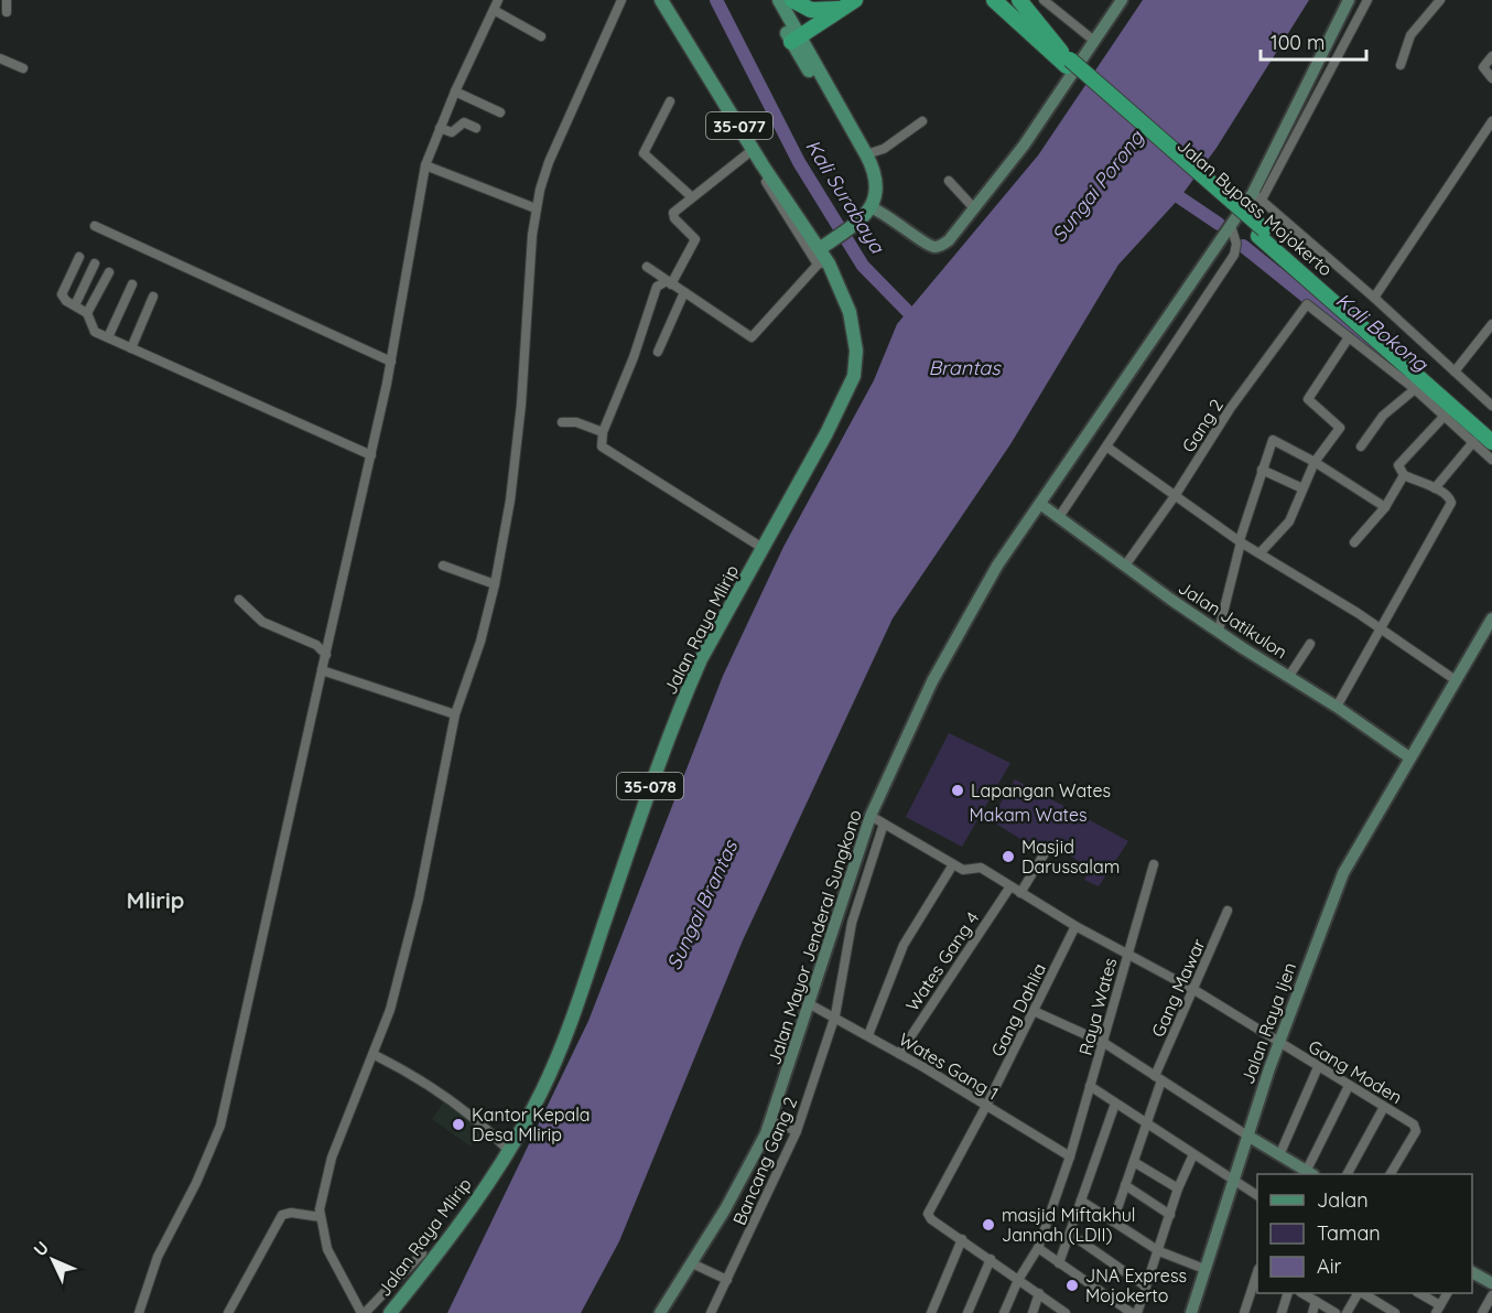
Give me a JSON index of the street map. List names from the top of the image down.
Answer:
{
  "streets": {
    "highway": ["Jalan Bypass Mojokerto"],
    "main road": ["35-077", "Jalan Raya Mlirip", "35-078"],
    "street": [
      "Gang 2",
      "Jalan Jatikulon",
      "Jalan Mayor Jenderal Sungkono",
      "Wates Gang 4",
      "Gang Mawar",
      "Raya Wates",
      "Gang Dahlia",
      "Jalan Raya Ijen",
      "Wates Gang 1",
      "Gang Moden",
      "Bancang Gang 2"
    ]
  },
  "crossings": [
    ["35-077", "Jalan Raya Mlirip"],
    ["Gang 2", "Jalan Jatikulon"],
    ["Jalan Jatikulon", "Jalan Mayor Jenderal Sungkono"],
    ["Jalan Jatikulon", "Jalan Raya Ijen"],
    ["Jalan Mayor Jenderal Sungkono", "Wates Gang 1"],
    ["Wates Gang 4", "Wates Gang 1"],
    ["Wates Gang 4", "Gang Moden"],
    ["Gang Mawar", "Gang Moden"],
    ["Raya Wates", "Wates Gang 1"],
    ["Raya Wates", "Gang Moden"],
    ["Gang Dahlia", "Wates Gang 1"],
    ["Gang Dahlia", "Gang Moden"],
    ["Jalan Raya Ijen", "Gang Moden"],
    ["Wates Gang 1", "Bancang Gang 2"]
  ],
  "districts": ["Mlirip"],
  "water": [
    "Sungai Porong",
    "Kali Surabaya",
    "Kali Bokong",
    "Brantas",
    "Sungai Brantas"
  ],
  "parks": ["Makam Wates"],
  "places": [
    "Lapangan Wates",
    "Masjid Darussalam",
    "Kantor Kepala Desa Mlirip",
    "masjid Miftakhul Jannah (LDII)",
    "JNA Express Mojokerto"
  ],
  "legend": ["Jalan", "Taman", "Air"],
  "scale_bar": "100 m",
  "north": "top left"
}
